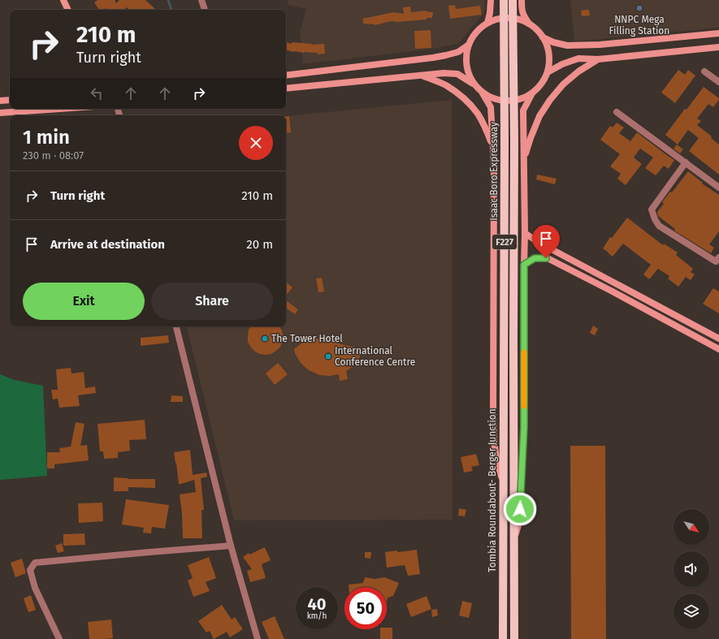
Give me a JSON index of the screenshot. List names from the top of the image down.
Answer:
{
  "streets": {
    "main road": ["Isaac Boro Expressway", "F227", "Tombia Roundabout- Berger Junction"]
  },
  "crossings": [
    ["Isaac Boro Expressway", "F227"],
    ["Isaac Boro Expressway", "Tombia Roundabout- Berger Junction"]
  ],
  "places": ["NNPC Mega Filling Station", "The Tower Hotel", "International Conference Centre"],
  "north": "bottom right",
  "page": {
    "turn": ["210 m", "Turn right"],
    "heading": ["1 min", "230 m · 08:07"],
    "list": [
      {
        "name": "Turn right",
        "value": "210 m"
      },
      {
        "name": "Arrive at destination",
        "value": "20 m"
      }
    ],
    "buttons": ["Exit", "Share"],
    "speed": "40 km/h",
    "limit": "50"
  }
}
